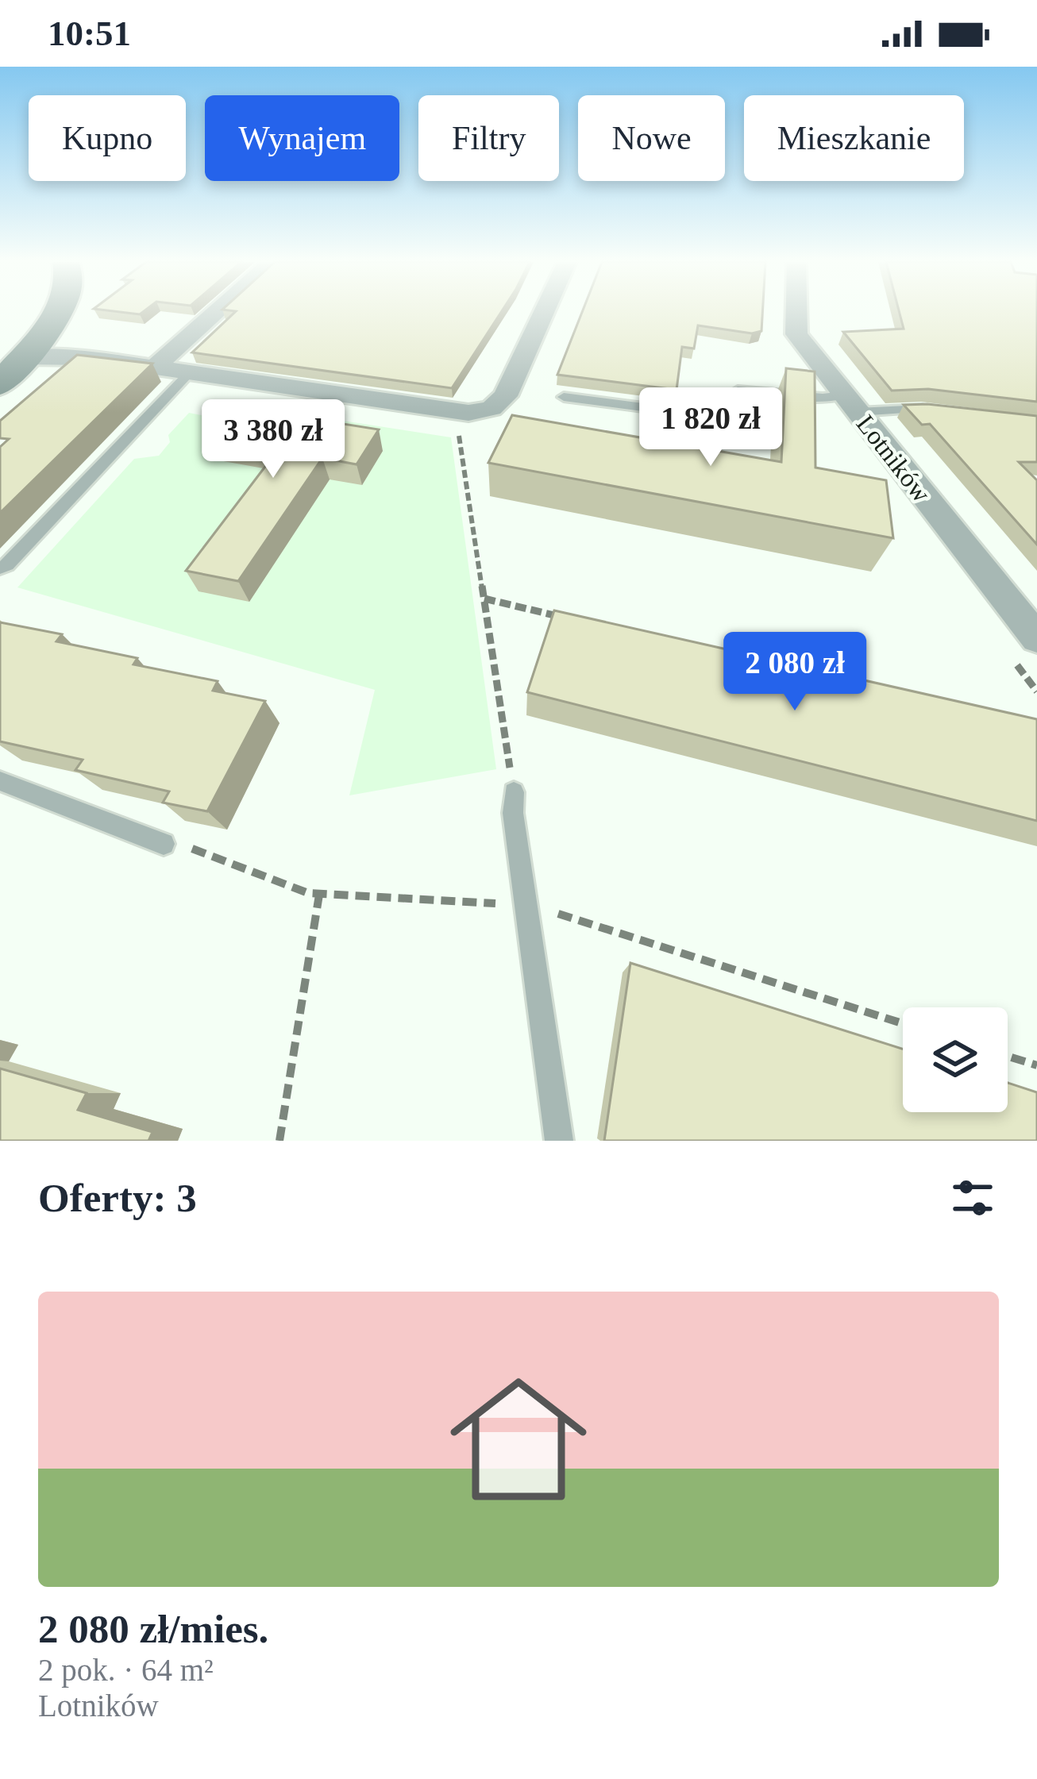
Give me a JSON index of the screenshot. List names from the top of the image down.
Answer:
{
  "streets": {
    "street": ["Lotników"]
  },
  "page": {
    "status": "10:51",
    "chip": [
      "Kupno",
      "Wynajem",
      "Filtry",
      "Nowe",
      "Mieszkanie"
    ],
    "price": ["1 820 zł", "3 380 zł", "2 080 zł"],
    "heading": "Oferty: 3",
    "list": [
      {
        "name": "2 080 zł/mies.",
        "note": "2 pok. · 64 m² · Lotników"
      }
    ]
  }
}
